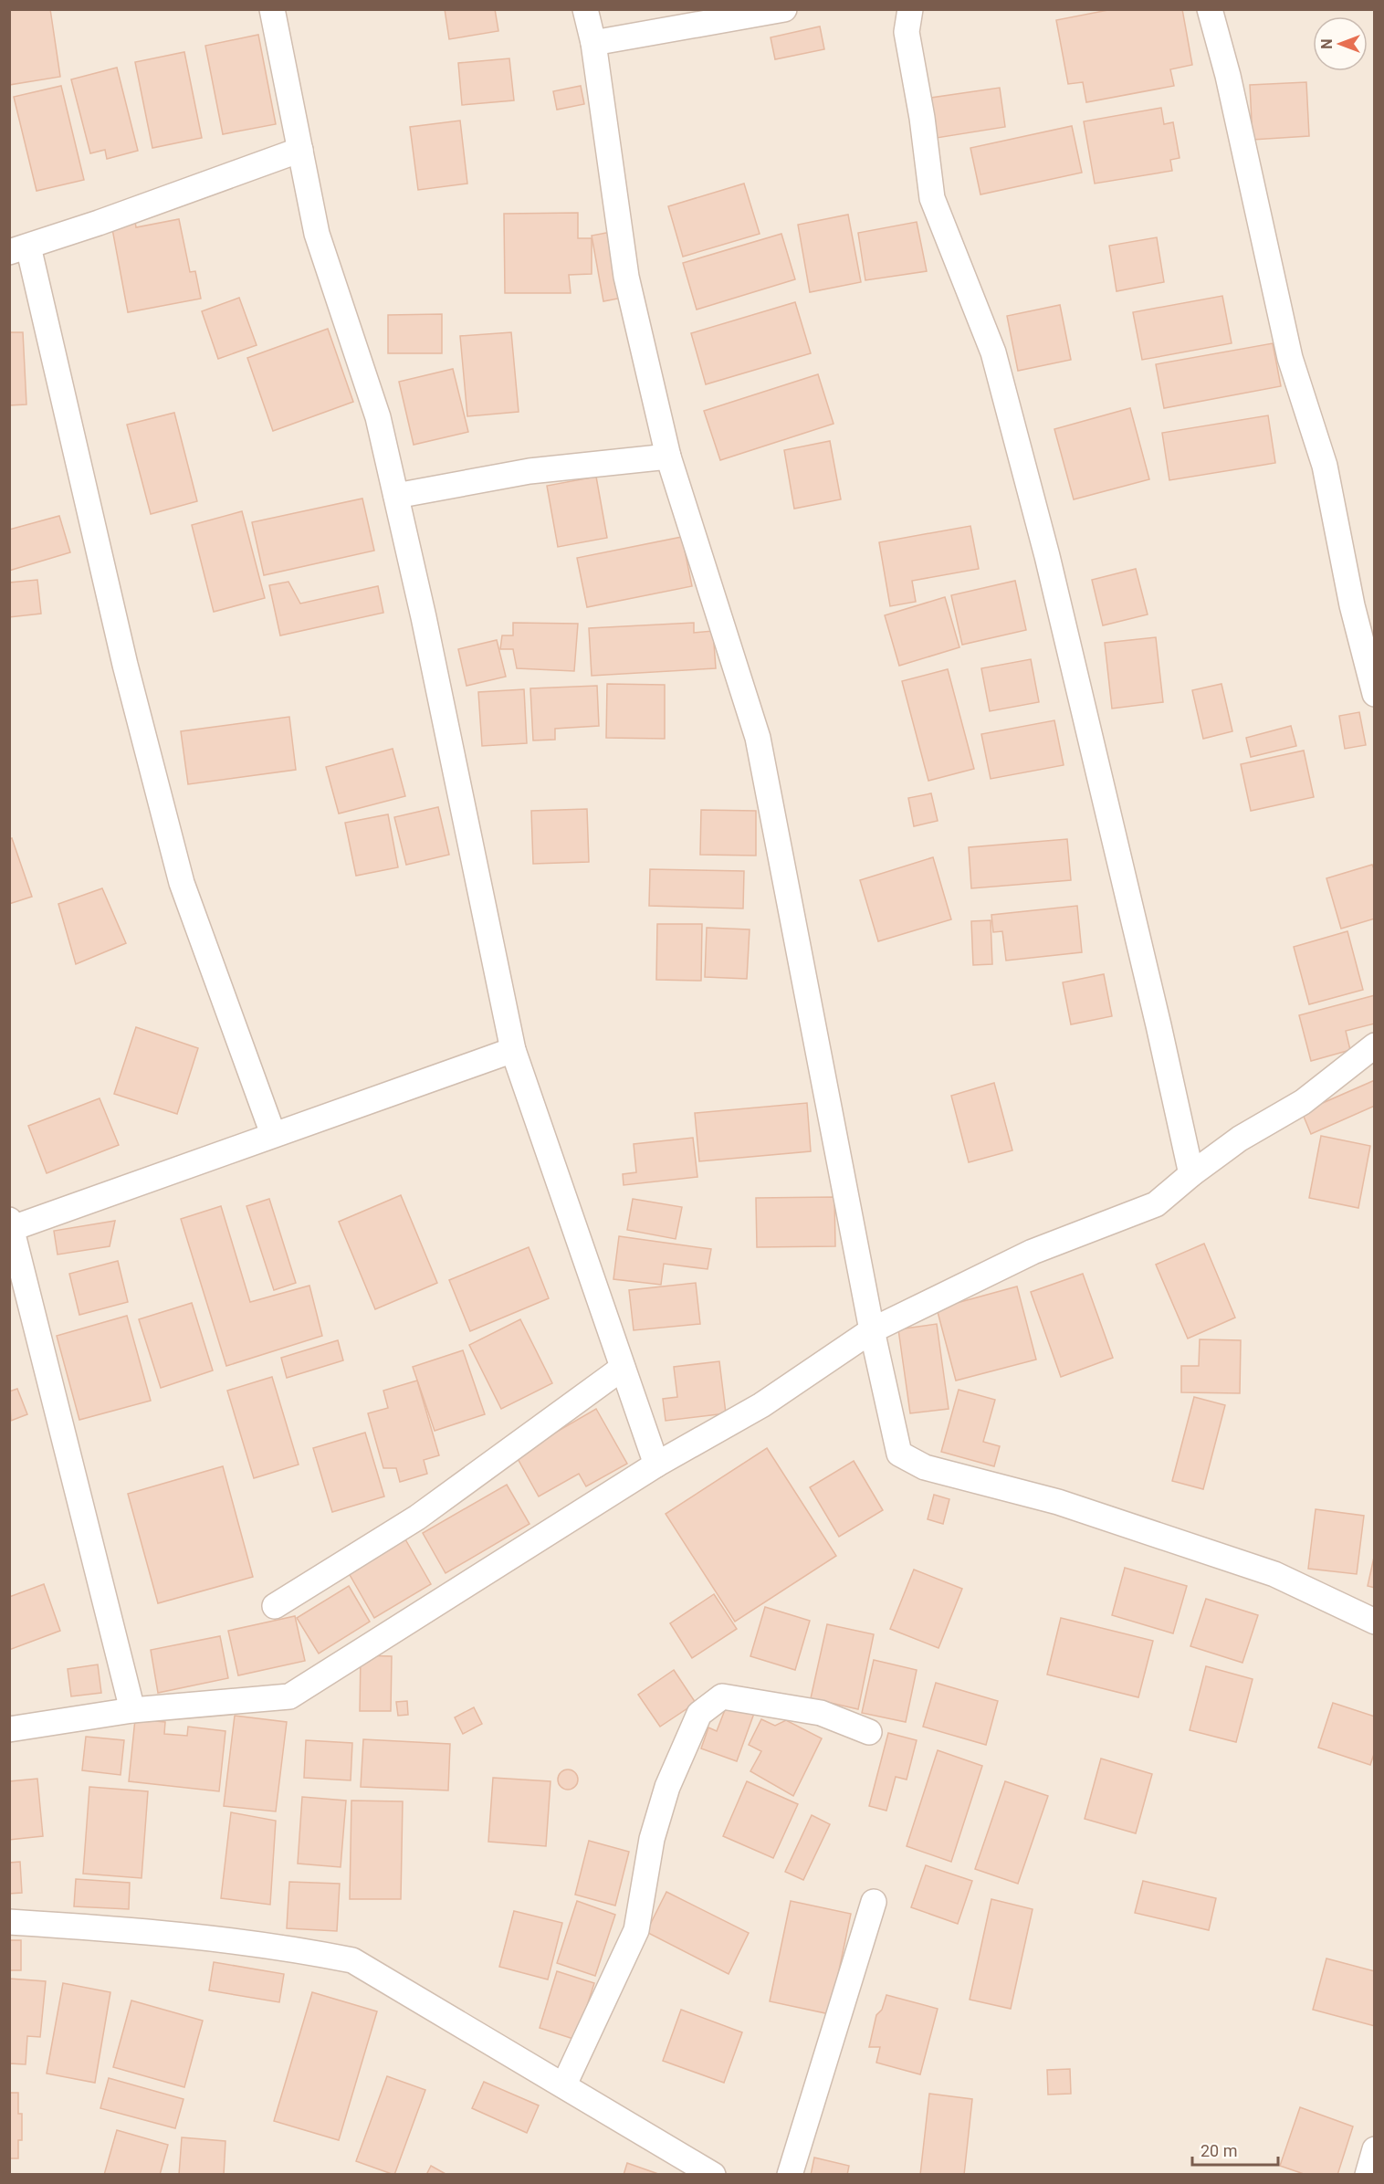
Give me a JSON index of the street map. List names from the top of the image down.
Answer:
{
  "scale_bar": "20 m",
  "north": "left"
}
